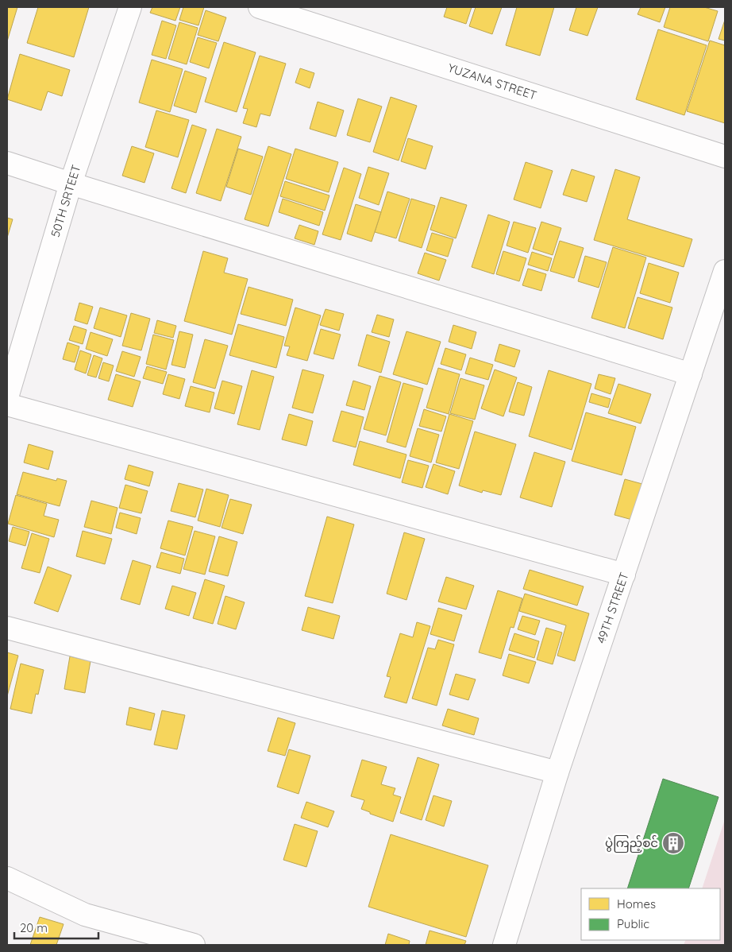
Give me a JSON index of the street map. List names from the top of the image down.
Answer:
{
  "streets": {
    "street": ["YUZANA STREET", "50TH SRTEET", "49TH STREET"]
  },
  "places": {
    "building": ["ပွဲကြည့်စင်"]
  },
  "legend": ["Homes", "Public"],
  "scale_bar": "20 m"
}
